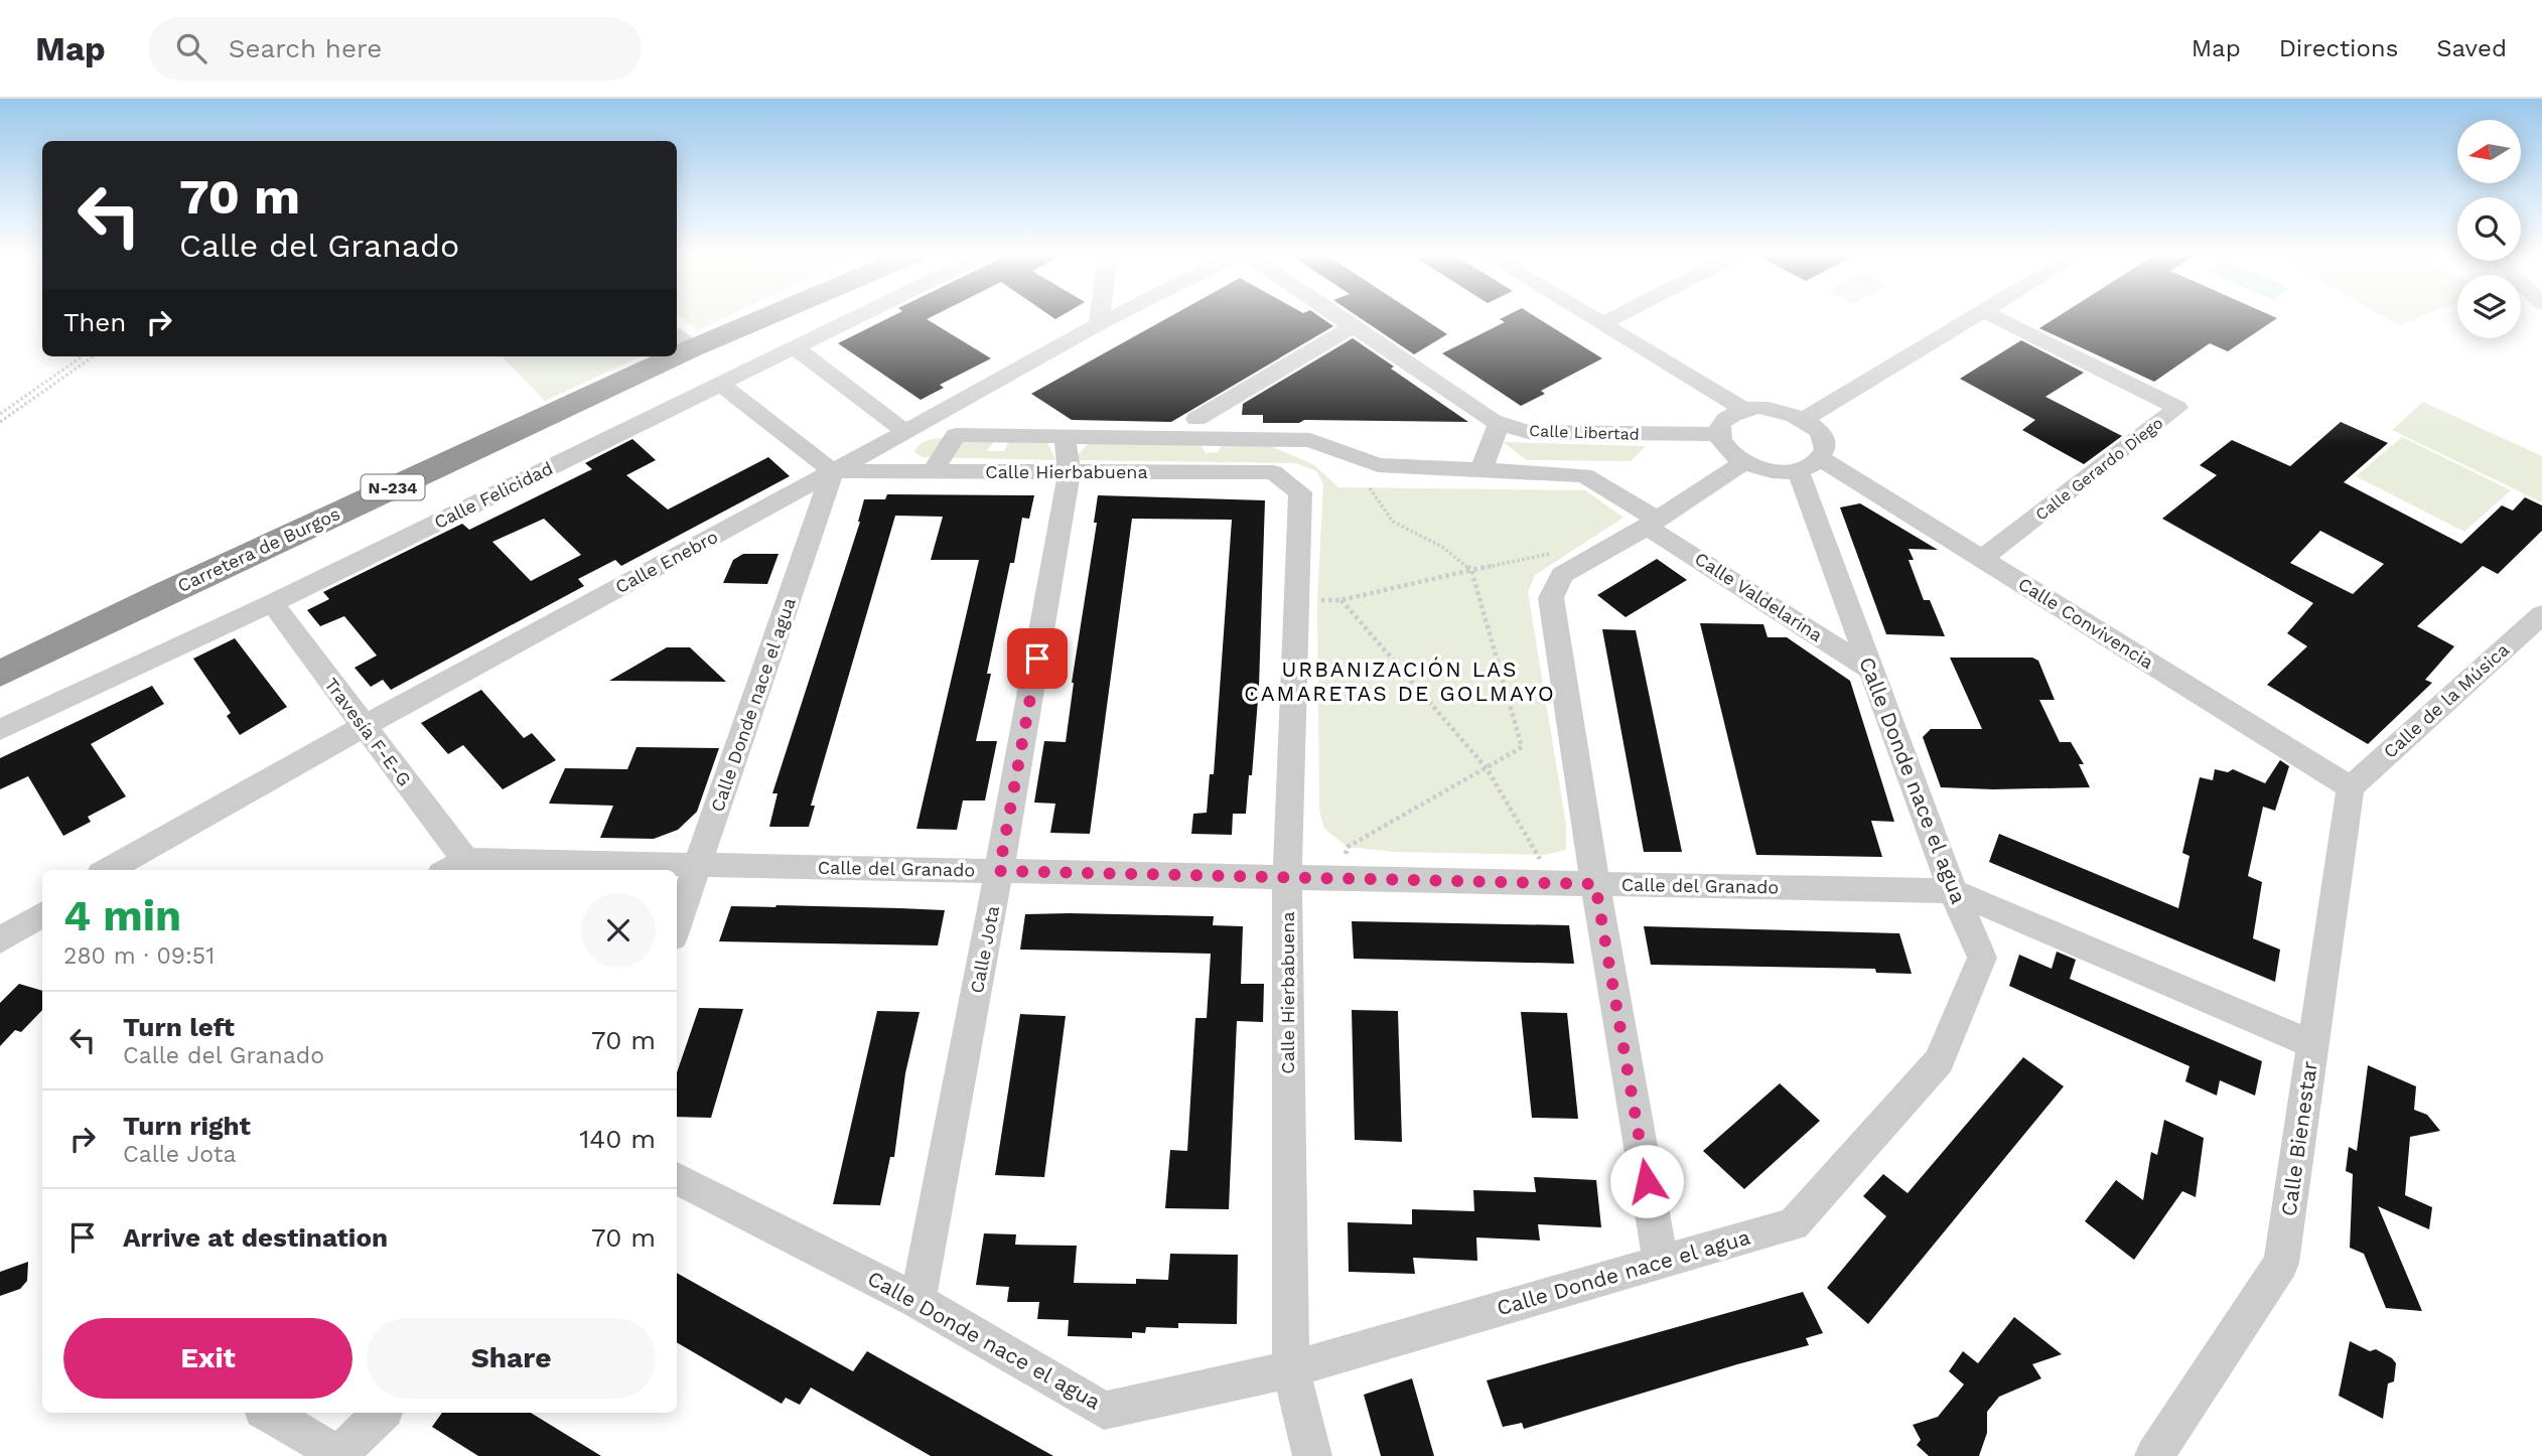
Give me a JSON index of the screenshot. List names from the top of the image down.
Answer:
{
  "streets": {
    "highway": ["N-234", "Carretera de Burgos"],
    "street": [
      "Calle Libertad",
      "Calle Gerardo Diego",
      "Calle Hierbabuena",
      "Calle Felicidad",
      "Calle Enebro",
      "Calle Valdelarina",
      "Calle Convivencia",
      "Calle de la Música",
      "Calle Donde nace el agua",
      "Travesía F-E-G",
      "Calle del Granado",
      "Calle Jota",
      "Calle Bienestar"
    ]
  },
  "crossings": [
    ["Calle Libertad", "Calle Convivencia"],
    ["Calle Libertad", "Calle Donde nace el agua"],
    ["Calle Gerardo Diego", "Calle Convivencia"],
    ["Calle Hierbabuena", "Calle Enebro"],
    ["Calle Hierbabuena", "Calle Valdelarina"],
    ["Calle Hierbabuena", "Calle Donde nace el agua"],
    ["Calle Hierbabuena", "Calle del Granado"],
    ["Calle Hierbabuena", "Calle Jota"],
    ["Calle Felicidad", "Travesía F-E-G"],
    ["Calle Enebro", "Calle Donde nace el agua"],
    ["Calle Enebro", "Travesía F-E-G"],
    ["Calle Valdelarina", "Calle Donde nace el agua"],
    ["Calle Valdelarina", "Calle Jota"],
    ["Calle Convivencia", "Calle de la Música"],
    ["Calle Convivencia", "Calle Donde nace el agua"],
    ["Calle Convivencia", "Calle Bienestar"],
    ["Calle de la Música", "Calle Bienestar"],
    ["Calle Donde nace el agua", "Calle del Granado"],
    ["Calle Donde nace el agua", "Calle Jota"],
    ["Travesía F-E-G", "Calle del Granado"],
    ["Calle del Granado", "Calle Jota"],
    ["Calle del Granado", "Calle Bienestar"]
  ],
  "districts": ["URBANIZACIÓN LAS CAMARETAS DE GOLMAYO"],
  "north": "left",
  "page": {
    "header": "Map",
    "search": "Search here",
    "nav": ["Map", "Directions", "Saved"],
    "turn": ["70 m", "Calle del Granado"],
    "then": "Then",
    "heading": ["4 min", "280 m · 09:51"],
    "list": [
      {
        "name": "Turn left",
        "note": "Calle del Granado",
        "value": "70 m"
      },
      {
        "name": "Turn right",
        "note": "Calle Jota",
        "value": "140 m"
      },
      {
        "name": "Arrive at destination",
        "value": "70 m"
      }
    ],
    "buttons": ["Exit", "Share"]
  }
}
